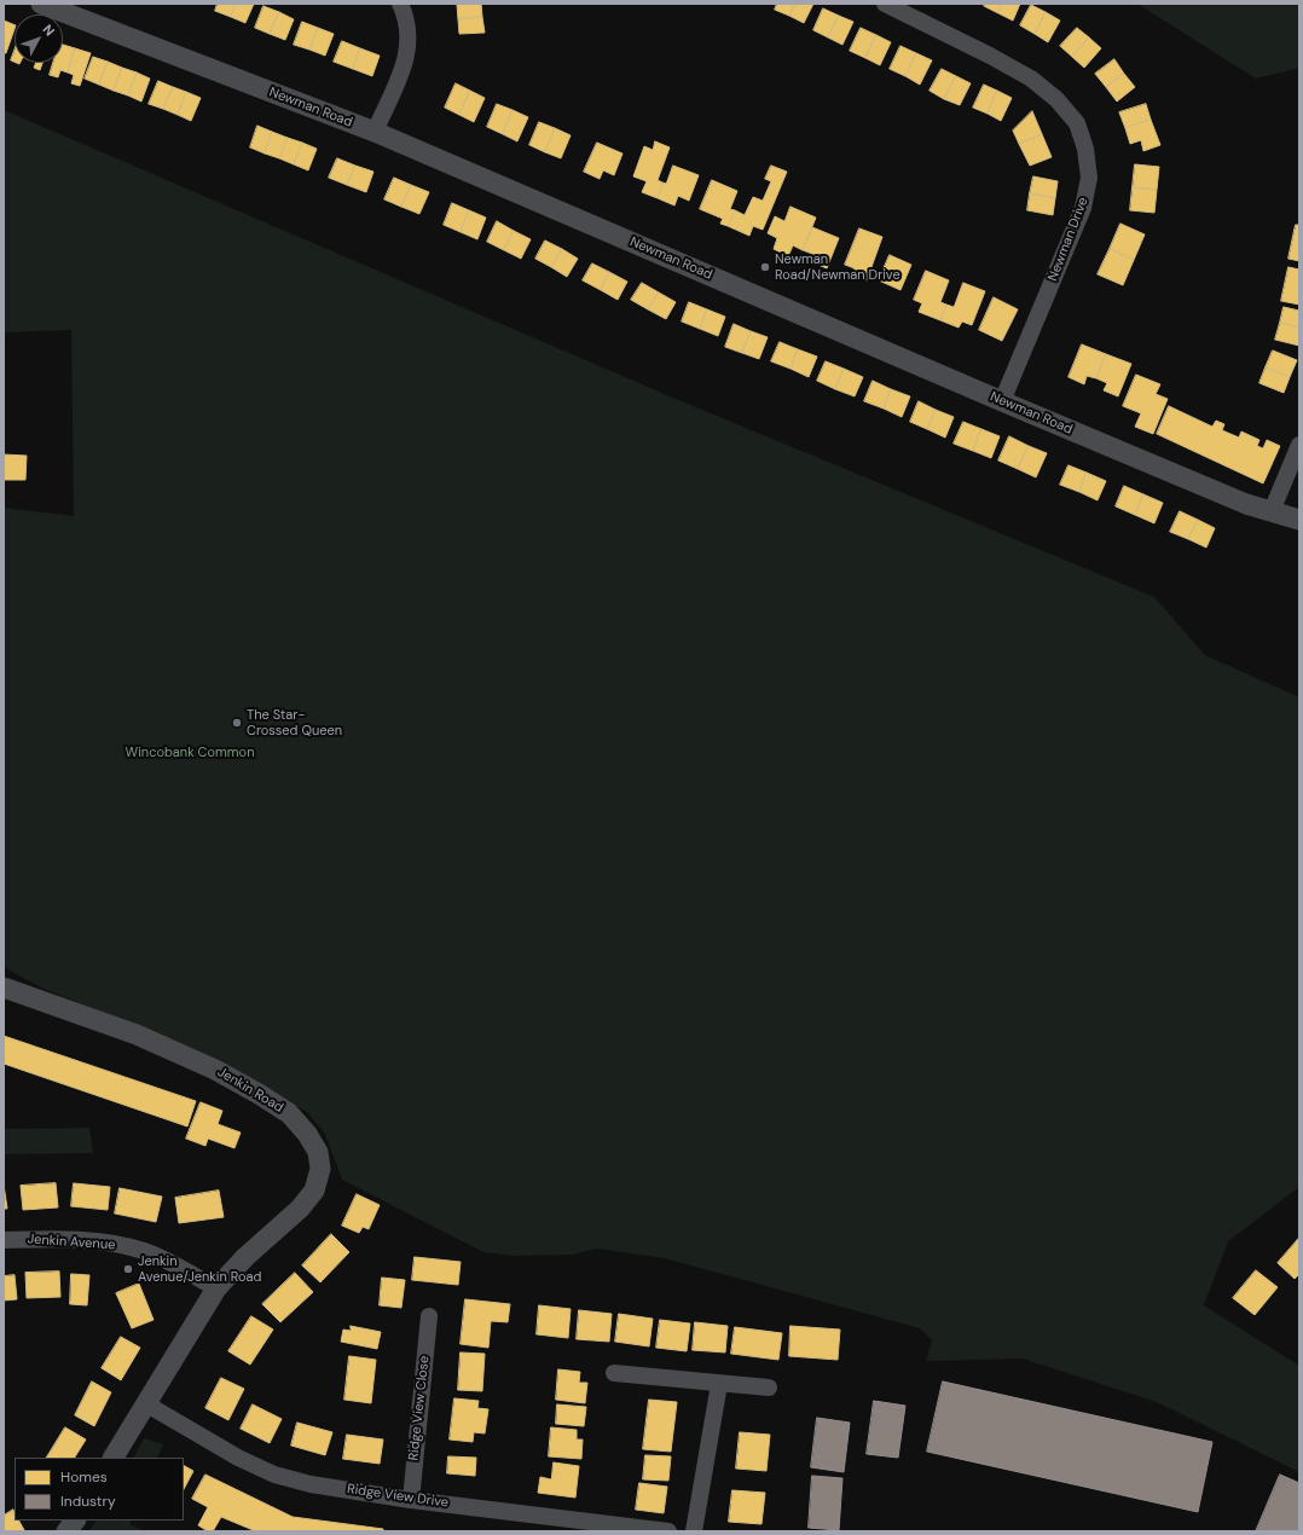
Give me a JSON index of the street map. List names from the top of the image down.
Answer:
{
  "streets": {
    "street": [
      "Newman Road",
      "Newman Drive",
      "Jenkin Road",
      "Jenkin Avenue",
      "Ridge View Close",
      "Ridge View Drive"
    ]
  },
  "crossings": [
    ["Newman Road", "Newman Drive"],
    ["Jenkin Road", "Jenkin Avenue"],
    ["Jenkin Road", "Ridge View Drive"],
    ["Ridge View Close", "Ridge View Drive"]
  ],
  "parks": ["Wincobank Common"],
  "places": ["Newman Road/Newman Drive", "The Star- Crossed Queen", "Jenkin Avenue/Jenkin Road"],
  "legend": ["Homes", "Industry"],
  "north": "top right"
}
